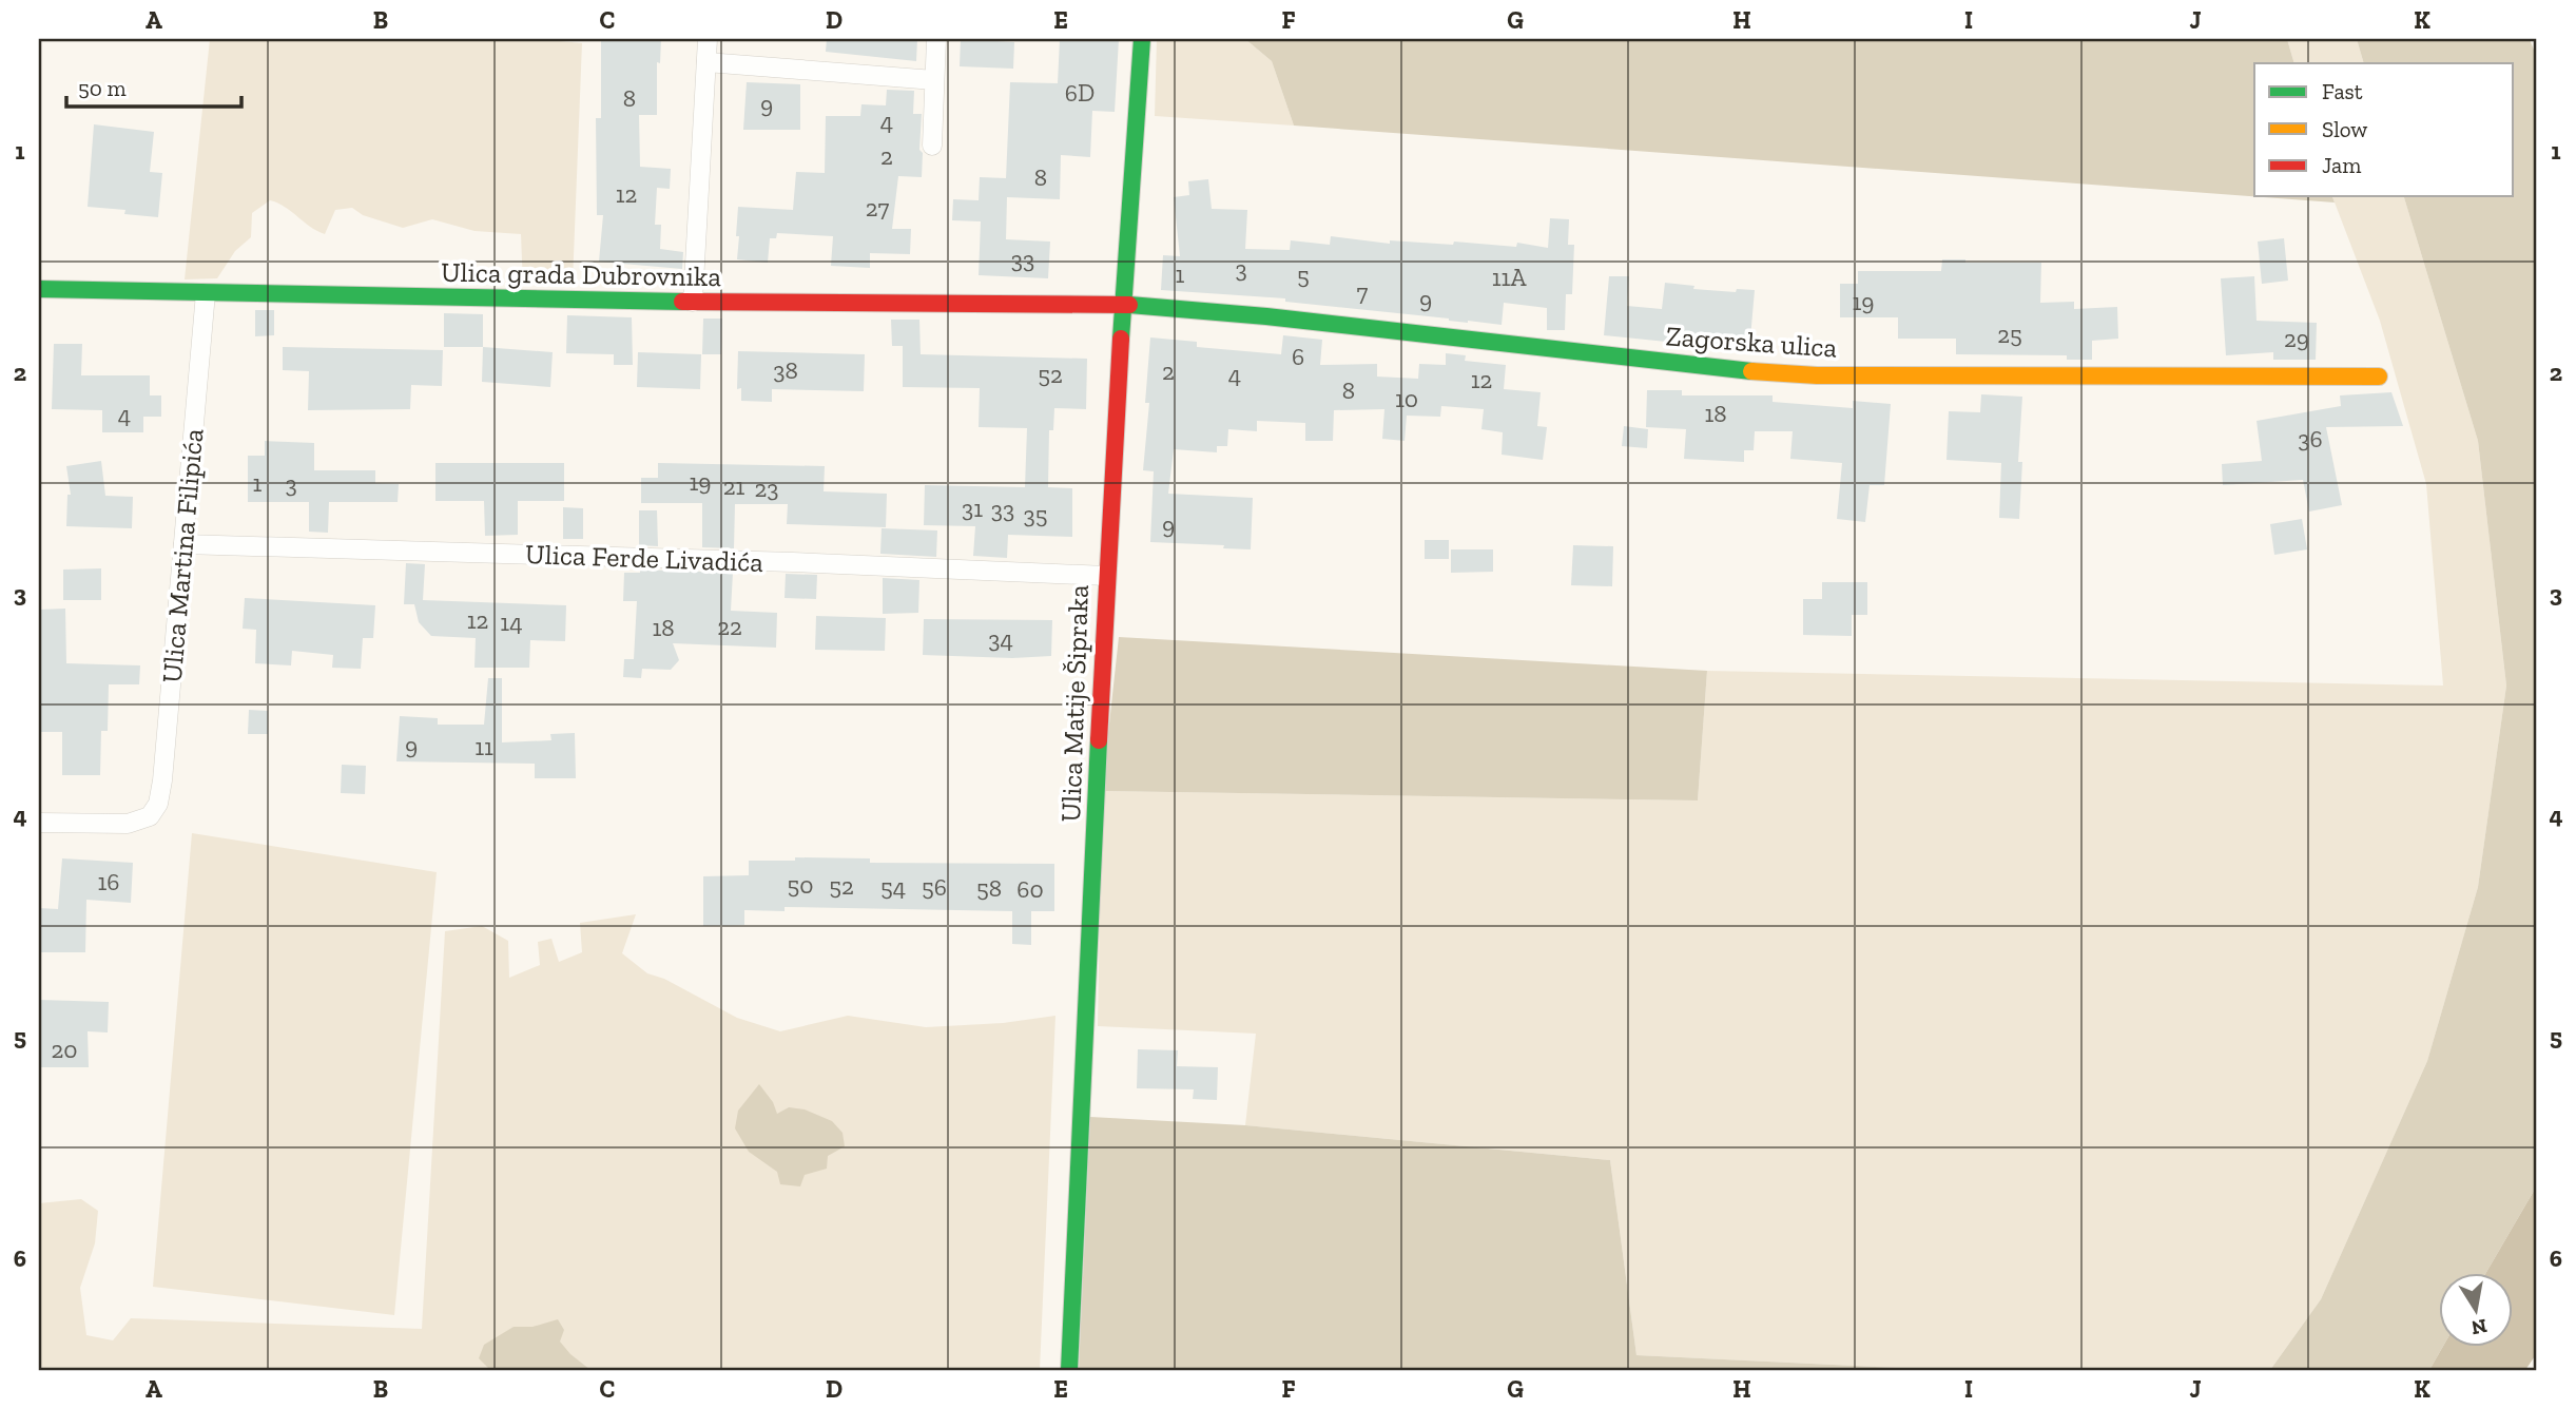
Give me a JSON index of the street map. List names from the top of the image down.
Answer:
{
  "streets": {
    "street": [
      "Ulica grada Dubrovnika",
      "Zagorska ulica",
      "Ulica Martina Filipića",
      "Ulica Ferde Livadića",
      "Ulica Matije Šipraka"
    ]
  },
  "crossings": [
    ["Ulica grada Dubrovnika", "Zagorska ulica"],
    ["Ulica grada Dubrovnika", "Ulica Martina Filipića"],
    ["Ulica grada Dubrovnika", "Ulica Matije Šipraka"],
    ["Zagorska ulica", "Ulica Matije Šipraka"],
    ["Ulica Martina Filipića", "Ulica Ferde Livadića"],
    ["Ulica Ferde Livadića", "Ulica Matije Šipraka"]
  ],
  "house_numbers": [
    "6D",
    "8",
    "9",
    "4",
    "2",
    "8",
    "12",
    "27",
    "33",
    "3",
    "1",
    "5",
    "11A",
    "7",
    "9",
    "19",
    "25",
    "29",
    "6",
    "38",
    "2",
    "52",
    "4",
    "12",
    "8",
    "10",
    "18",
    "4",
    "36",
    "19",
    "1",
    "3",
    "21",
    "23",
    "31",
    "33",
    "35",
    "9",
    "12",
    "14",
    "22",
    "18",
    "34",
    "9",
    "11",
    "16",
    "50",
    "52",
    "54",
    "56",
    "58",
    "60",
    "20"
  ],
  "legend": ["Fast", "Slow", "Jam"],
  "scale_bar": "50 m",
  "north": "bottom",
  "grid": {
    "columns": [
      "A",
      "B",
      "C",
      "D",
      "E",
      "F",
      "G",
      "H",
      "I",
      "J",
      "K"
    ],
    "rows": [
      "1",
      "2",
      "3",
      "4",
      "5",
      "6"
    ]
  }
}
